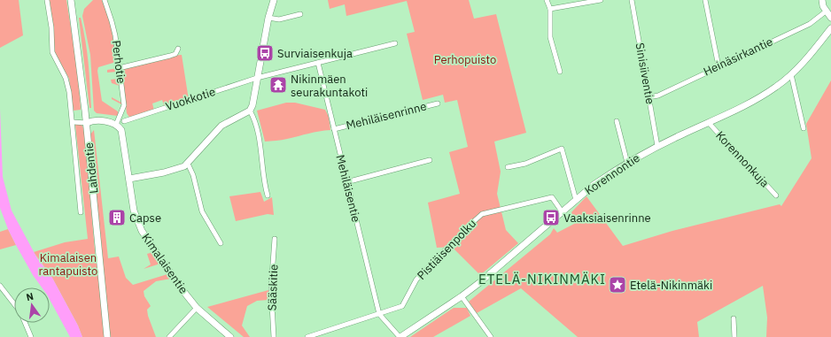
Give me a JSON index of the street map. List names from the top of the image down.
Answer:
{
  "streets": {
    "street": [
      "Heinäsirkantie",
      "Perhotie",
      "Sinisiiventie",
      "Vuokkotie",
      "Mehiläisenrinne",
      "Korennonkuja",
      "Lahdentie",
      "Korennontie",
      "Mehiläisentie",
      "Pistiäisenpolku",
      "Kimalaisentie",
      "Sääskitie"
    ]
  },
  "crossings": [
    ["Heinäsirkantie", "Sinisiiventie"],
    ["Perhotie", "Kimalaisentie"],
    ["Sinisiiventie", "Korennontie"],
    ["Mehiläisenrinne", "Mehiläisentie"],
    ["Korennonkuja", "Korennontie"],
    ["Korennontie", "Pistiäisenpolku"],
    ["Mehiläisentie", "Pistiäisenpolku"]
  ],
  "districts": ["ETELÄ-NIKINMÄKI"],
  "parks": ["Perhopuisto", "Kimalaisen rantapuisto"],
  "places": {
    "bus stop": ["Surviaisenkuja", "Vaaksiaisenrinne"],
    "temple": ["Nikinmäen seurakuntakoti"],
    "building": ["Capse"],
    "place": ["Etelä-Nikinmäki"]
  },
  "north": "top"
}
